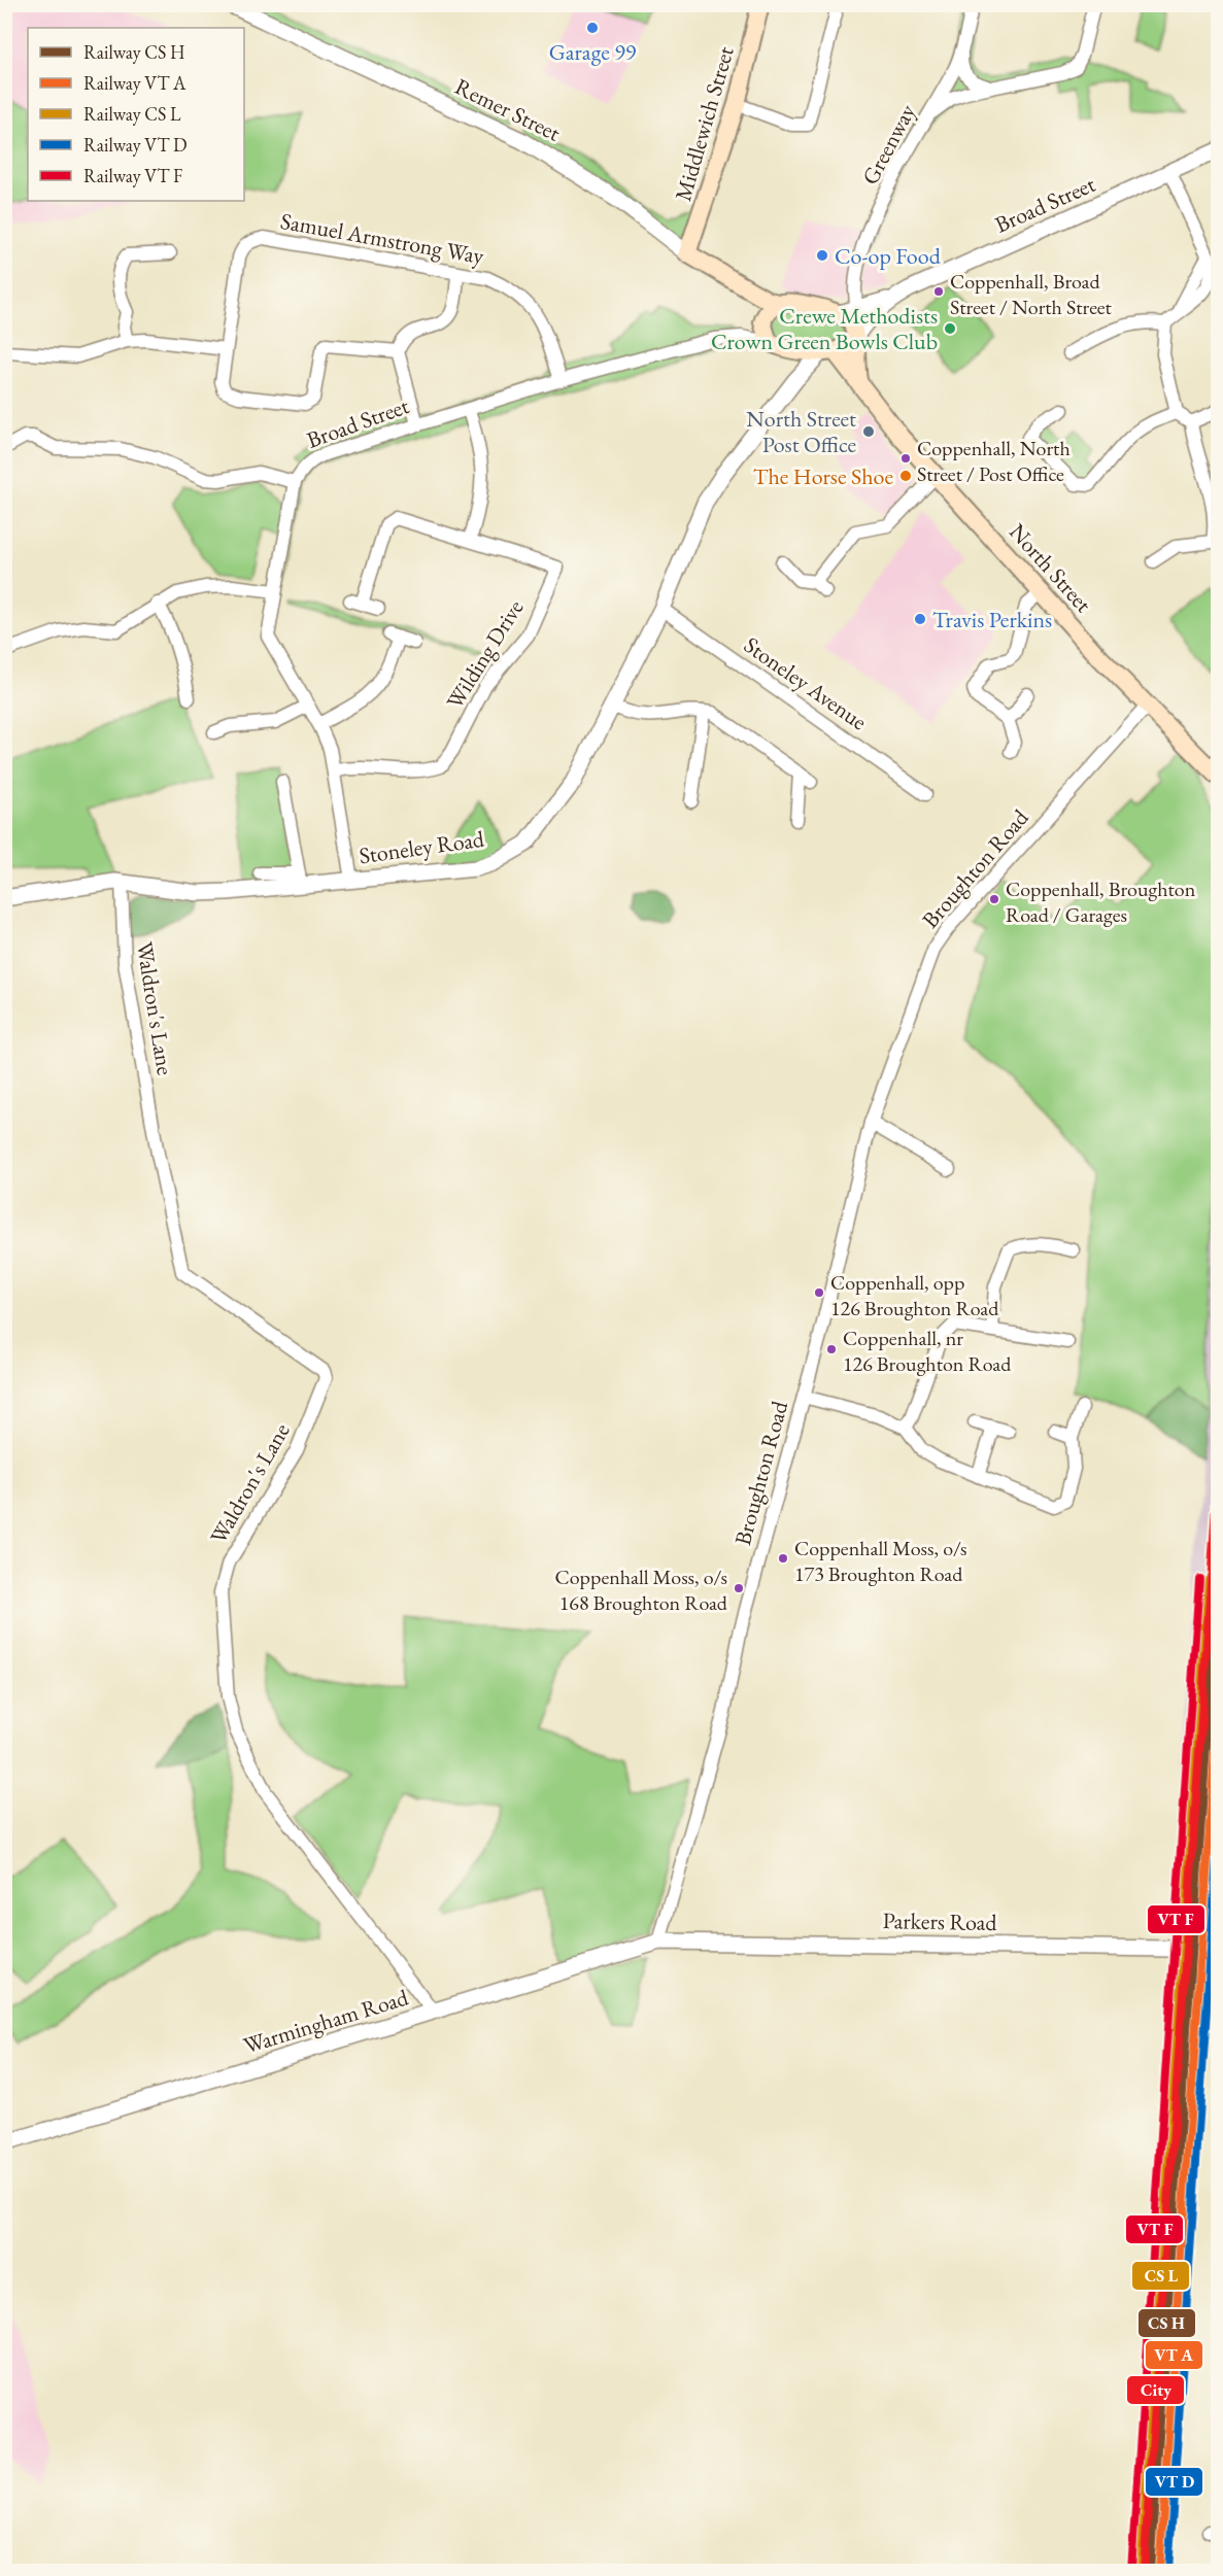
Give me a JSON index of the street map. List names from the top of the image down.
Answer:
{
  "streets": {
    "main road": ["Remer Street", "Middlewich Street", "North Street"],
    "street": [
      "Greenway",
      "Broad Street",
      "Samuel Armstrong Way",
      "Wilding Drive",
      "Stoneley Avenue",
      "Stoneley Road",
      "Broughton Road",
      "Waldron's Lane",
      "Parkers Road",
      "Warmingham Road"
    ]
  },
  "crossings": [
    ["Remer Street", "Middlewich Street"],
    ["Greenway", "Broad Street"],
    ["Broad Street", "Samuel Armstrong Way"],
    ["Broad Street", "Wilding Drive"],
    ["Broad Street", "Stoneley Road"],
    ["North Street", "Stoneley Road"],
    ["North Street", "Broughton Road"],
    ["Stoneley Avenue", "Stoneley Road"],
    ["Stoneley Road", "Waldron's Lane"],
    ["Broughton Road", "Parkers Road"],
    ["Broughton Road", "Warmingham Road"],
    ["Waldron's Lane", "Warmingham Road"],
    ["Parkers Road", "Warmingham Road"]
  ],
  "places": [
    "Garage 99",
    "Co-op Food",
    "Coppenhall, Broad Street / North Street",
    "Crewe Methodists Crown Green Bowls Club",
    "North Street Post Office",
    "Coppenhall, North Street / Post Office",
    "The Horse Shoe",
    "Travis Perkins",
    "Coppenhall, Broughton Road / Garages",
    "Coppenhall, opp 126 Broughton Road",
    "Coppenhall, nr 126 Broughton Road",
    "Coppenhall Moss, o/s 173 Broughton Road",
    "Coppenhall Moss, o/s 168 Broughton Road"
  ],
  "lines": ["transit line City"],
  "legend": [
    "Railway CS H",
    "Railway VT A",
    "Railway CS L",
    "Railway VT D",
    "Railway VT F"
  ]
}
